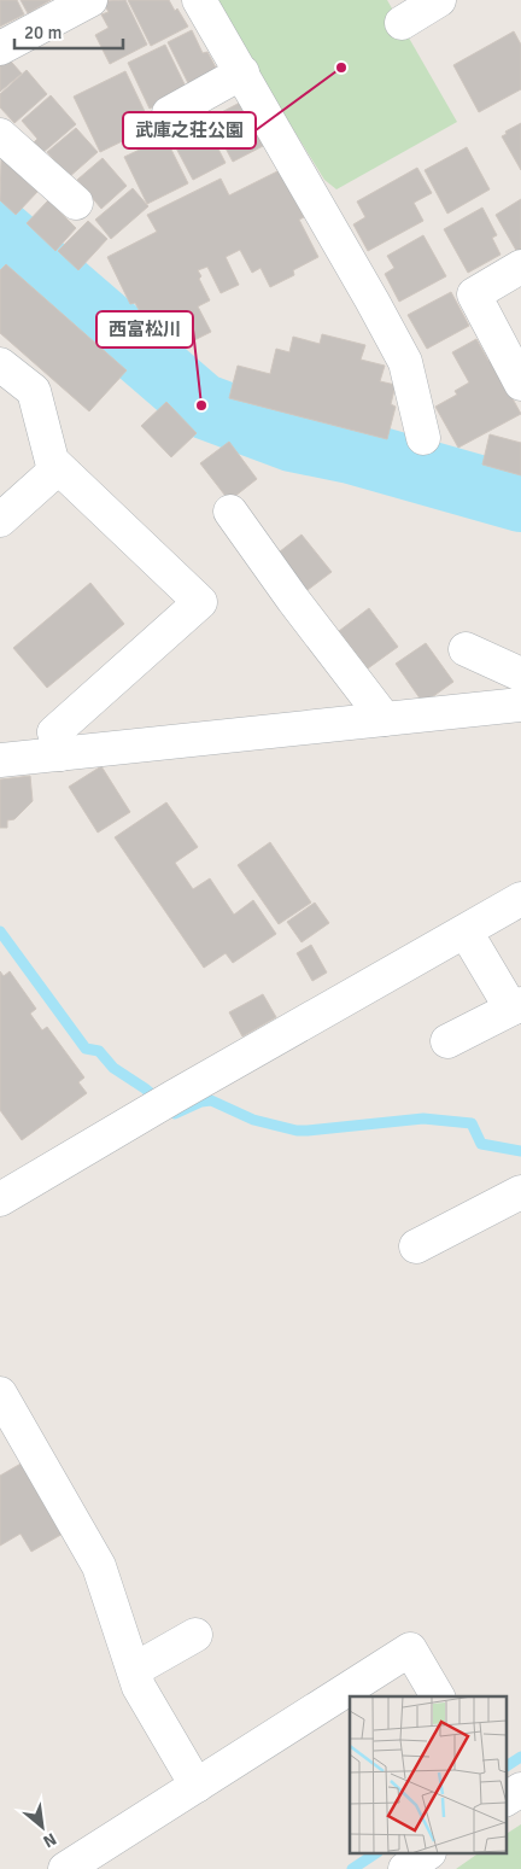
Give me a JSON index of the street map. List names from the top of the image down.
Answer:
{
  "places": ["武庫之荘公園", "西富松川"],
  "scale_bar": "20 m",
  "north": "bottom right"
}
